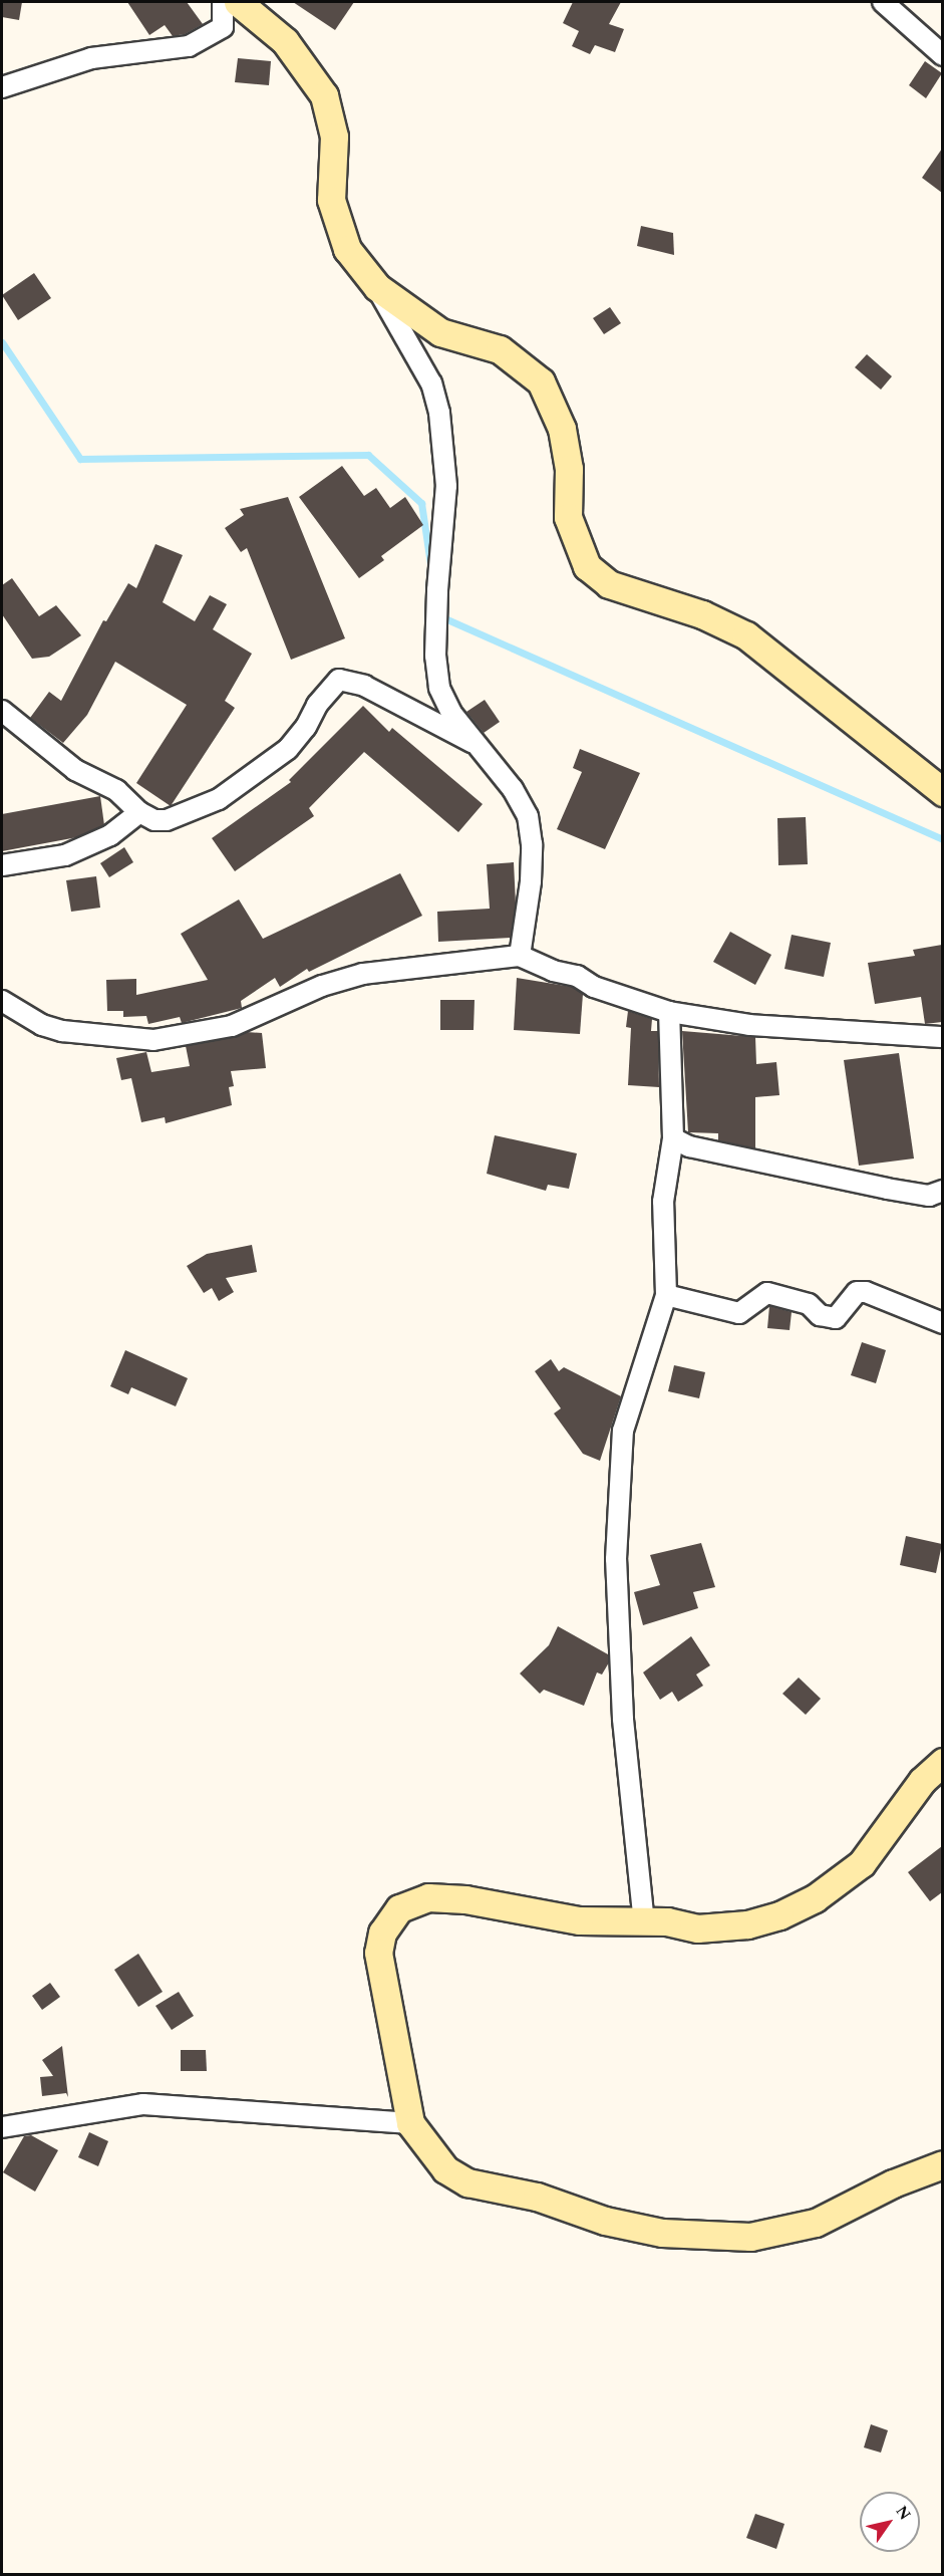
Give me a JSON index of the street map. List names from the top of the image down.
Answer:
{
  "north": "top right"
}
